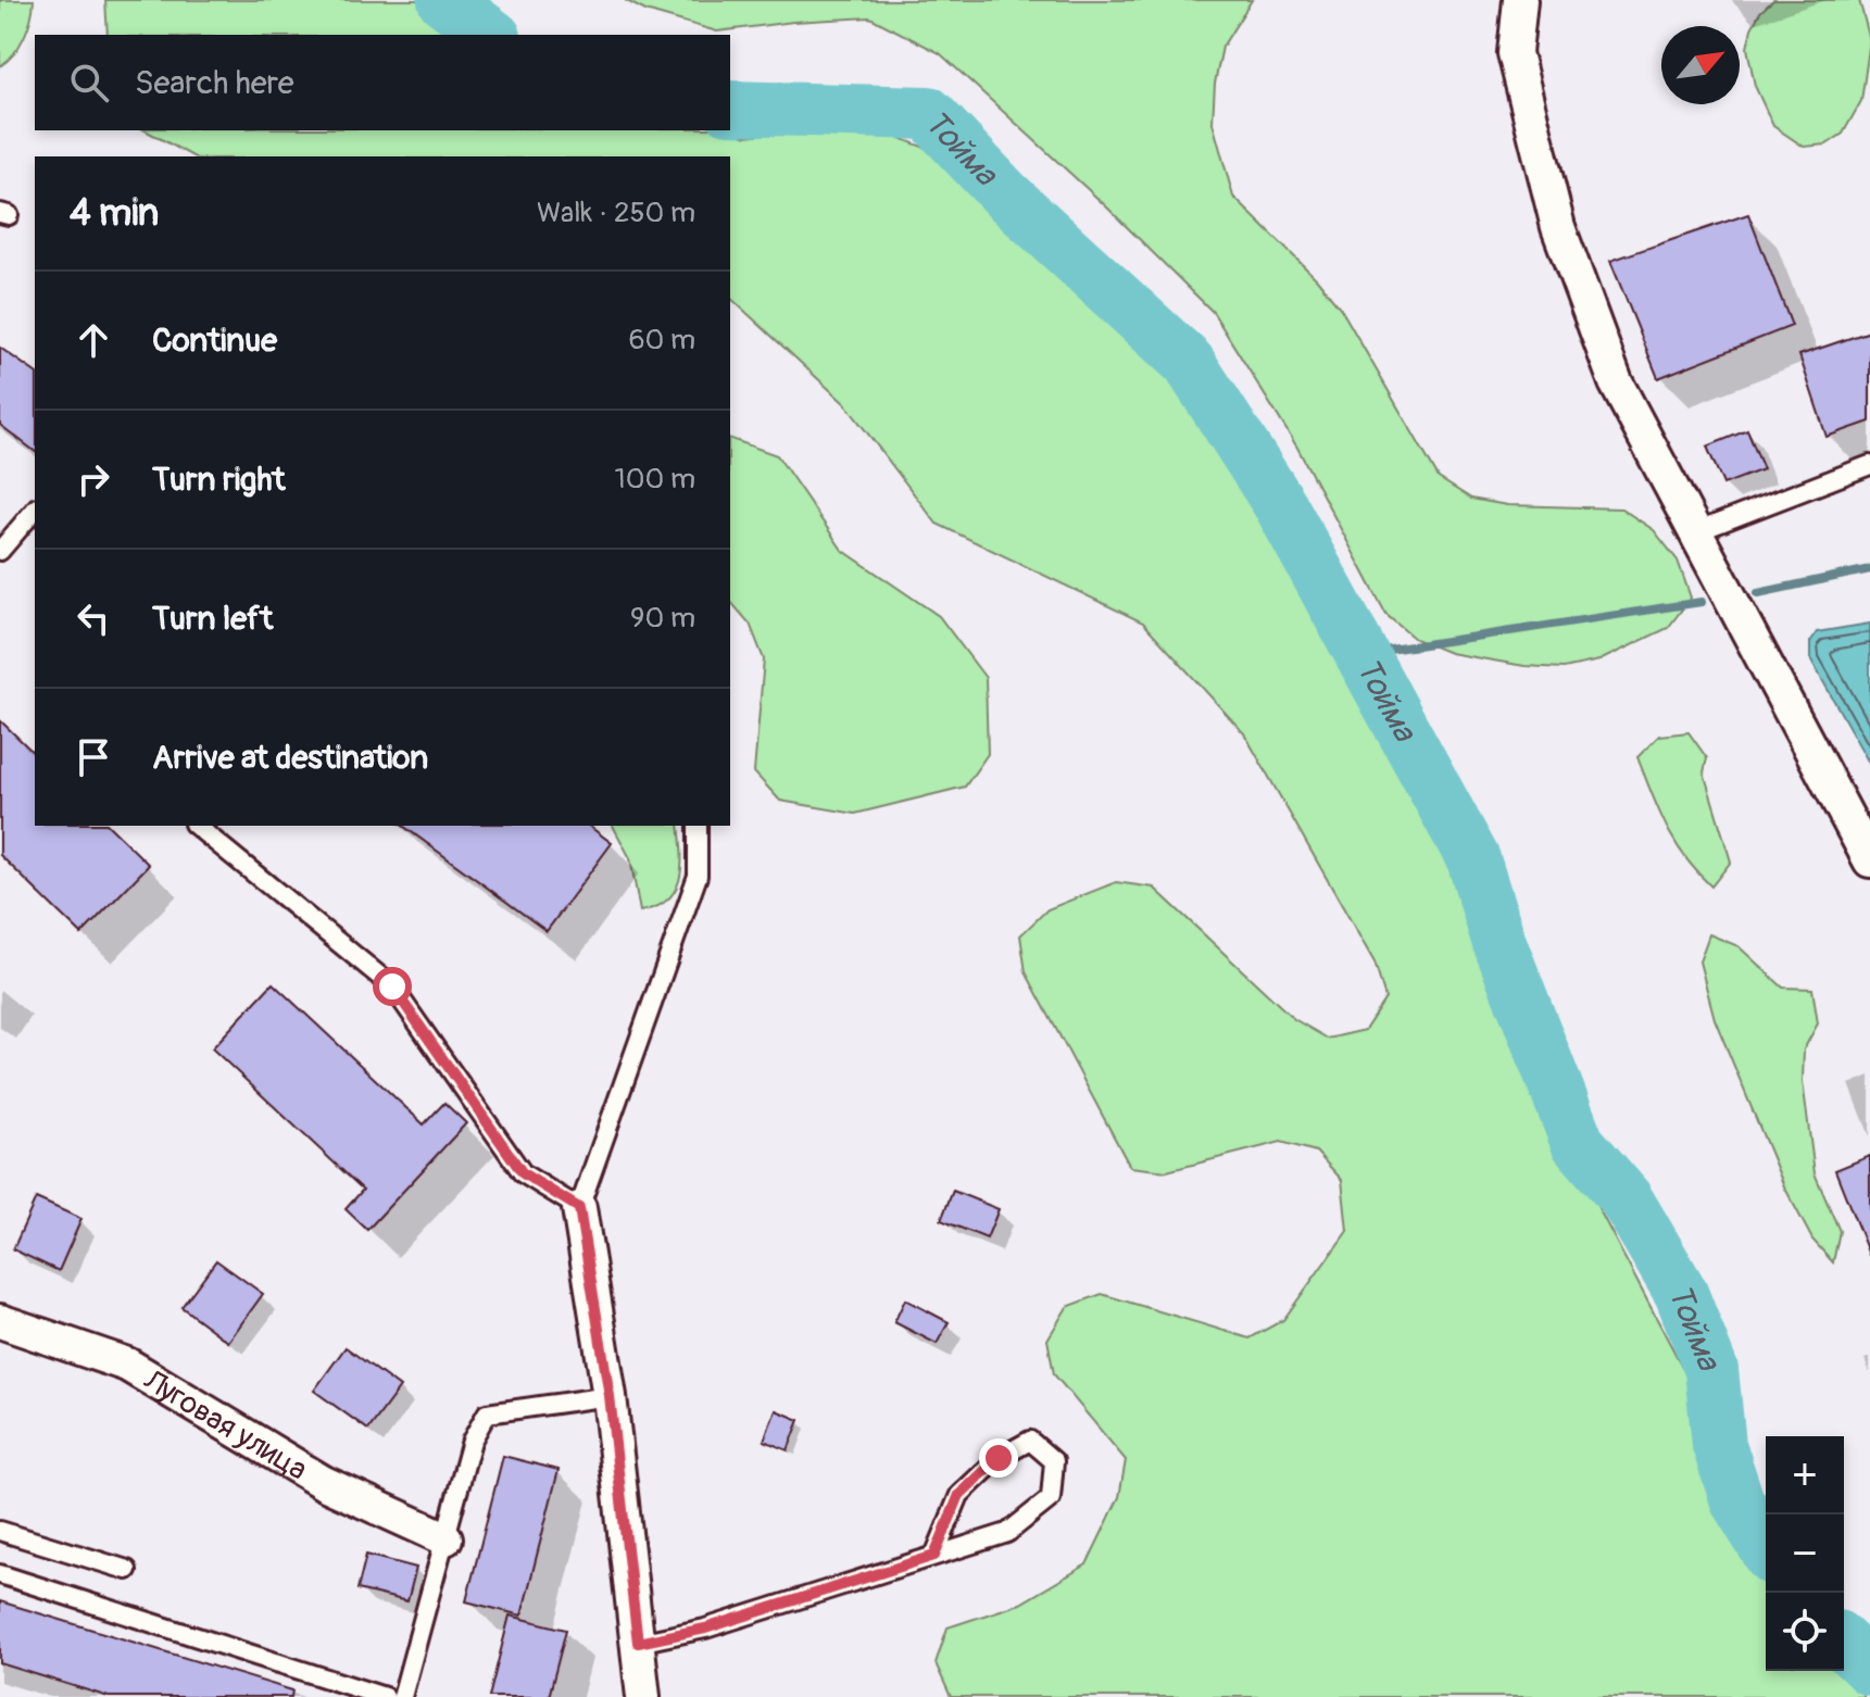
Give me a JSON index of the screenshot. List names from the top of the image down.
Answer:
{
  "streets": {
    "street": ["Луговая улица"]
  },
  "water": ["Тойма"],
  "north": "top right",
  "page": {
    "search": "Search here",
    "heading": ["4 min", "Walk · 250 m"],
    "list": [
      ["Continue", "60 m"],
      ["Turn right", "100 m"],
      ["Turn left", "90 m"],
      "Arrive at destination"
    ],
    "map_buttons": ["+", "−"]
  }
}
